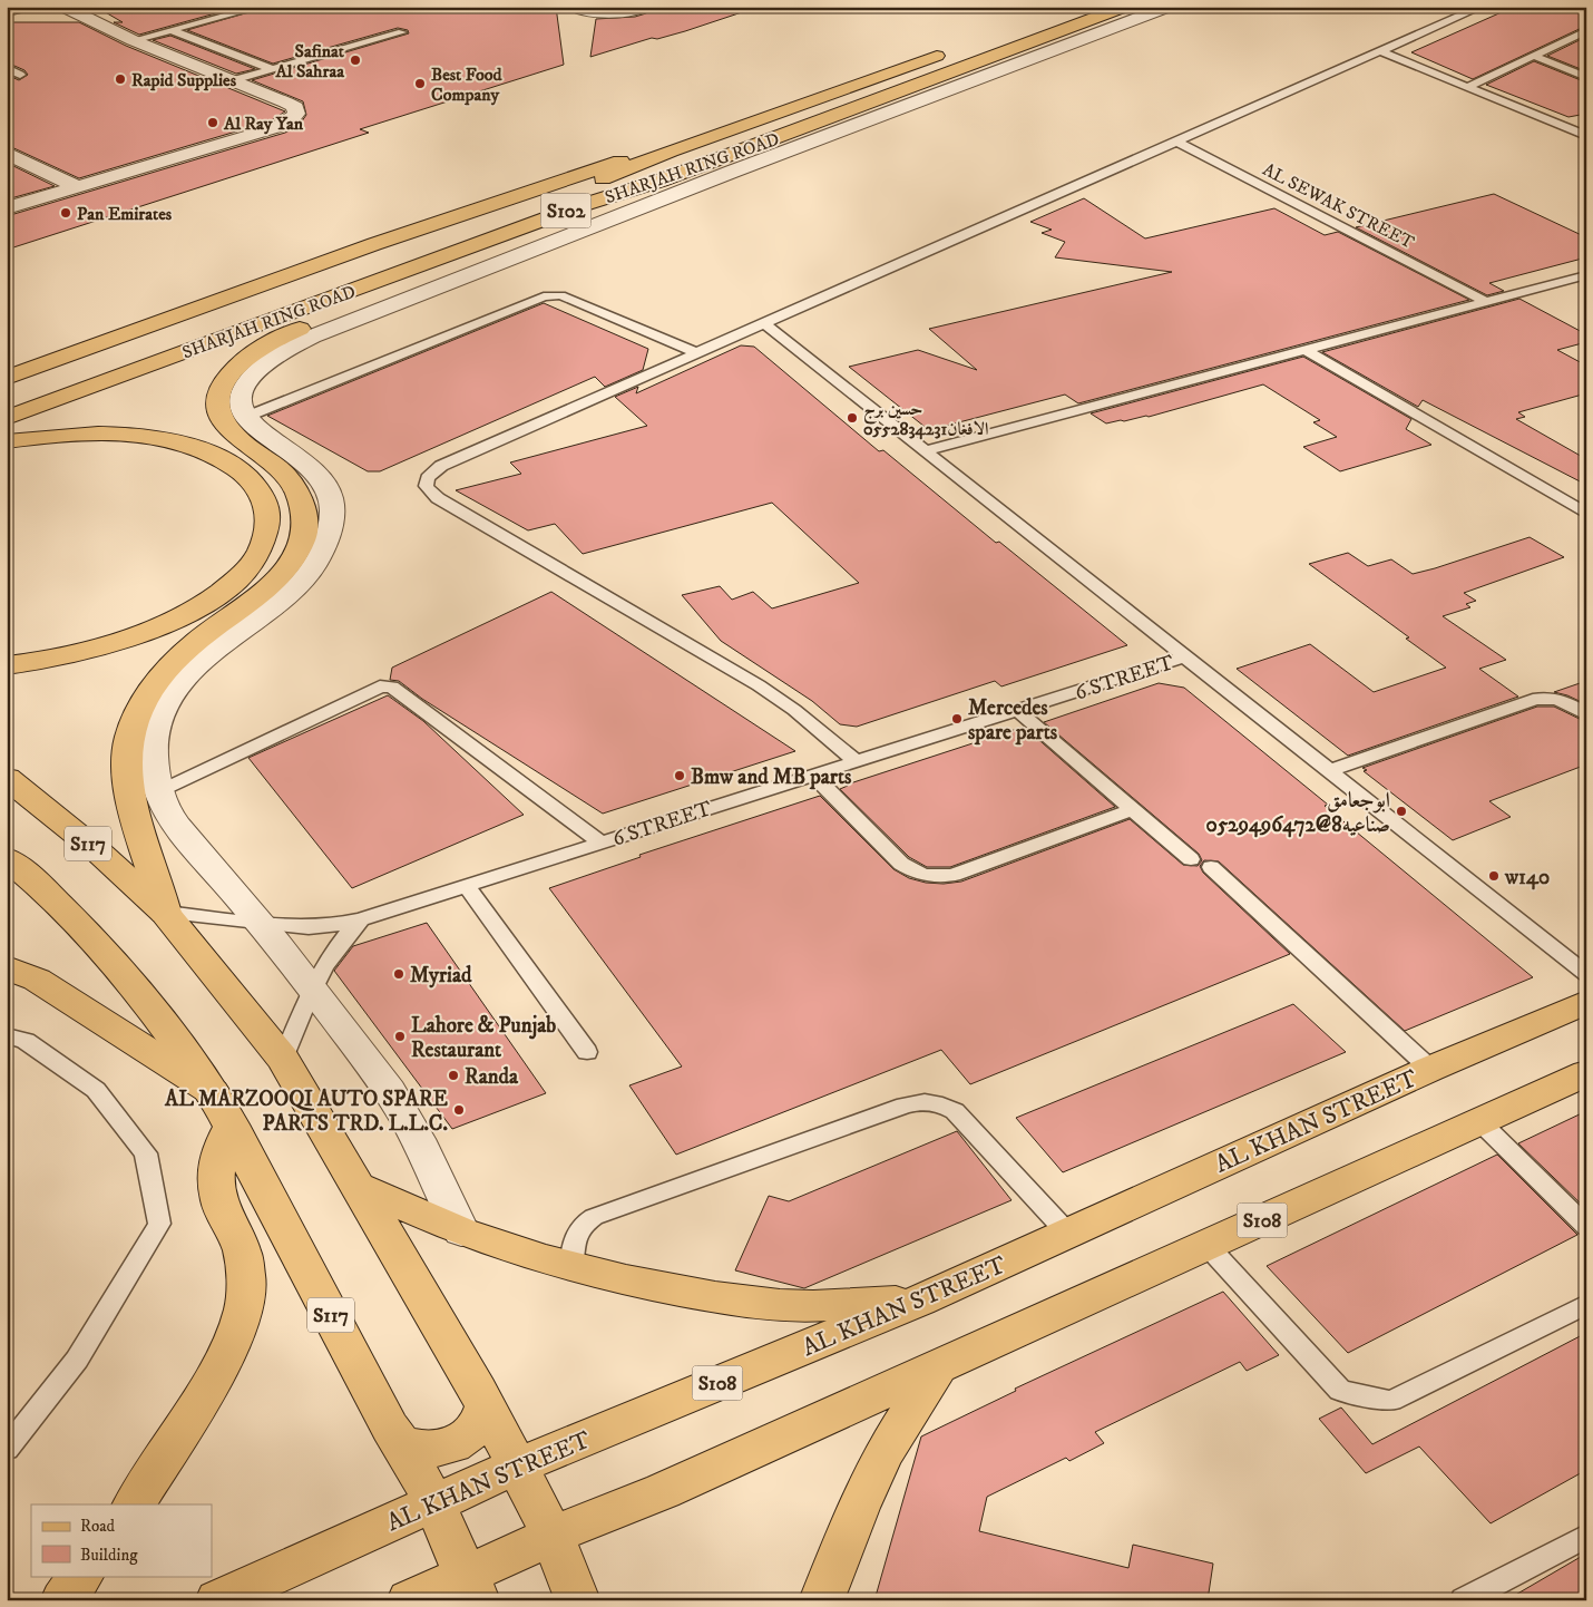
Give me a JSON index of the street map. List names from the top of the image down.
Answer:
{
  "streets": {
    "main road": [
      "SHARJAH RING ROAD",
      "S102",
      "S117",
      "AL KHAN STREET",
      "S108"
    ],
    "lane": ["AL SEWAK STREET", "6 STREET"]
  },
  "crossings": [
    ["6 STREET", "S117"],
    ["S117", "AL KHAN STREET"],
    ["S117", "S108"]
  ],
  "places": [
    "Safinat Al Sahraa",
    "Rapid Supplies",
    "Best Food Company",
    "Al Ray Yan",
    "Pan Emirates",
    "حسين برج الافغان0552834231",
    "Mercedes spare parts",
    "Bmw and MB parts",
    "ابوجعامق صناعيه8@0529496472",
    "w140",
    "Myriad",
    "Lahore & Punjab Restaurant",
    "Randa",
    "AL MARZOOQI AUTO SPARE PARTS TRD. L.L.C."
  ],
  "legend": ["Road", "Building"]
}
